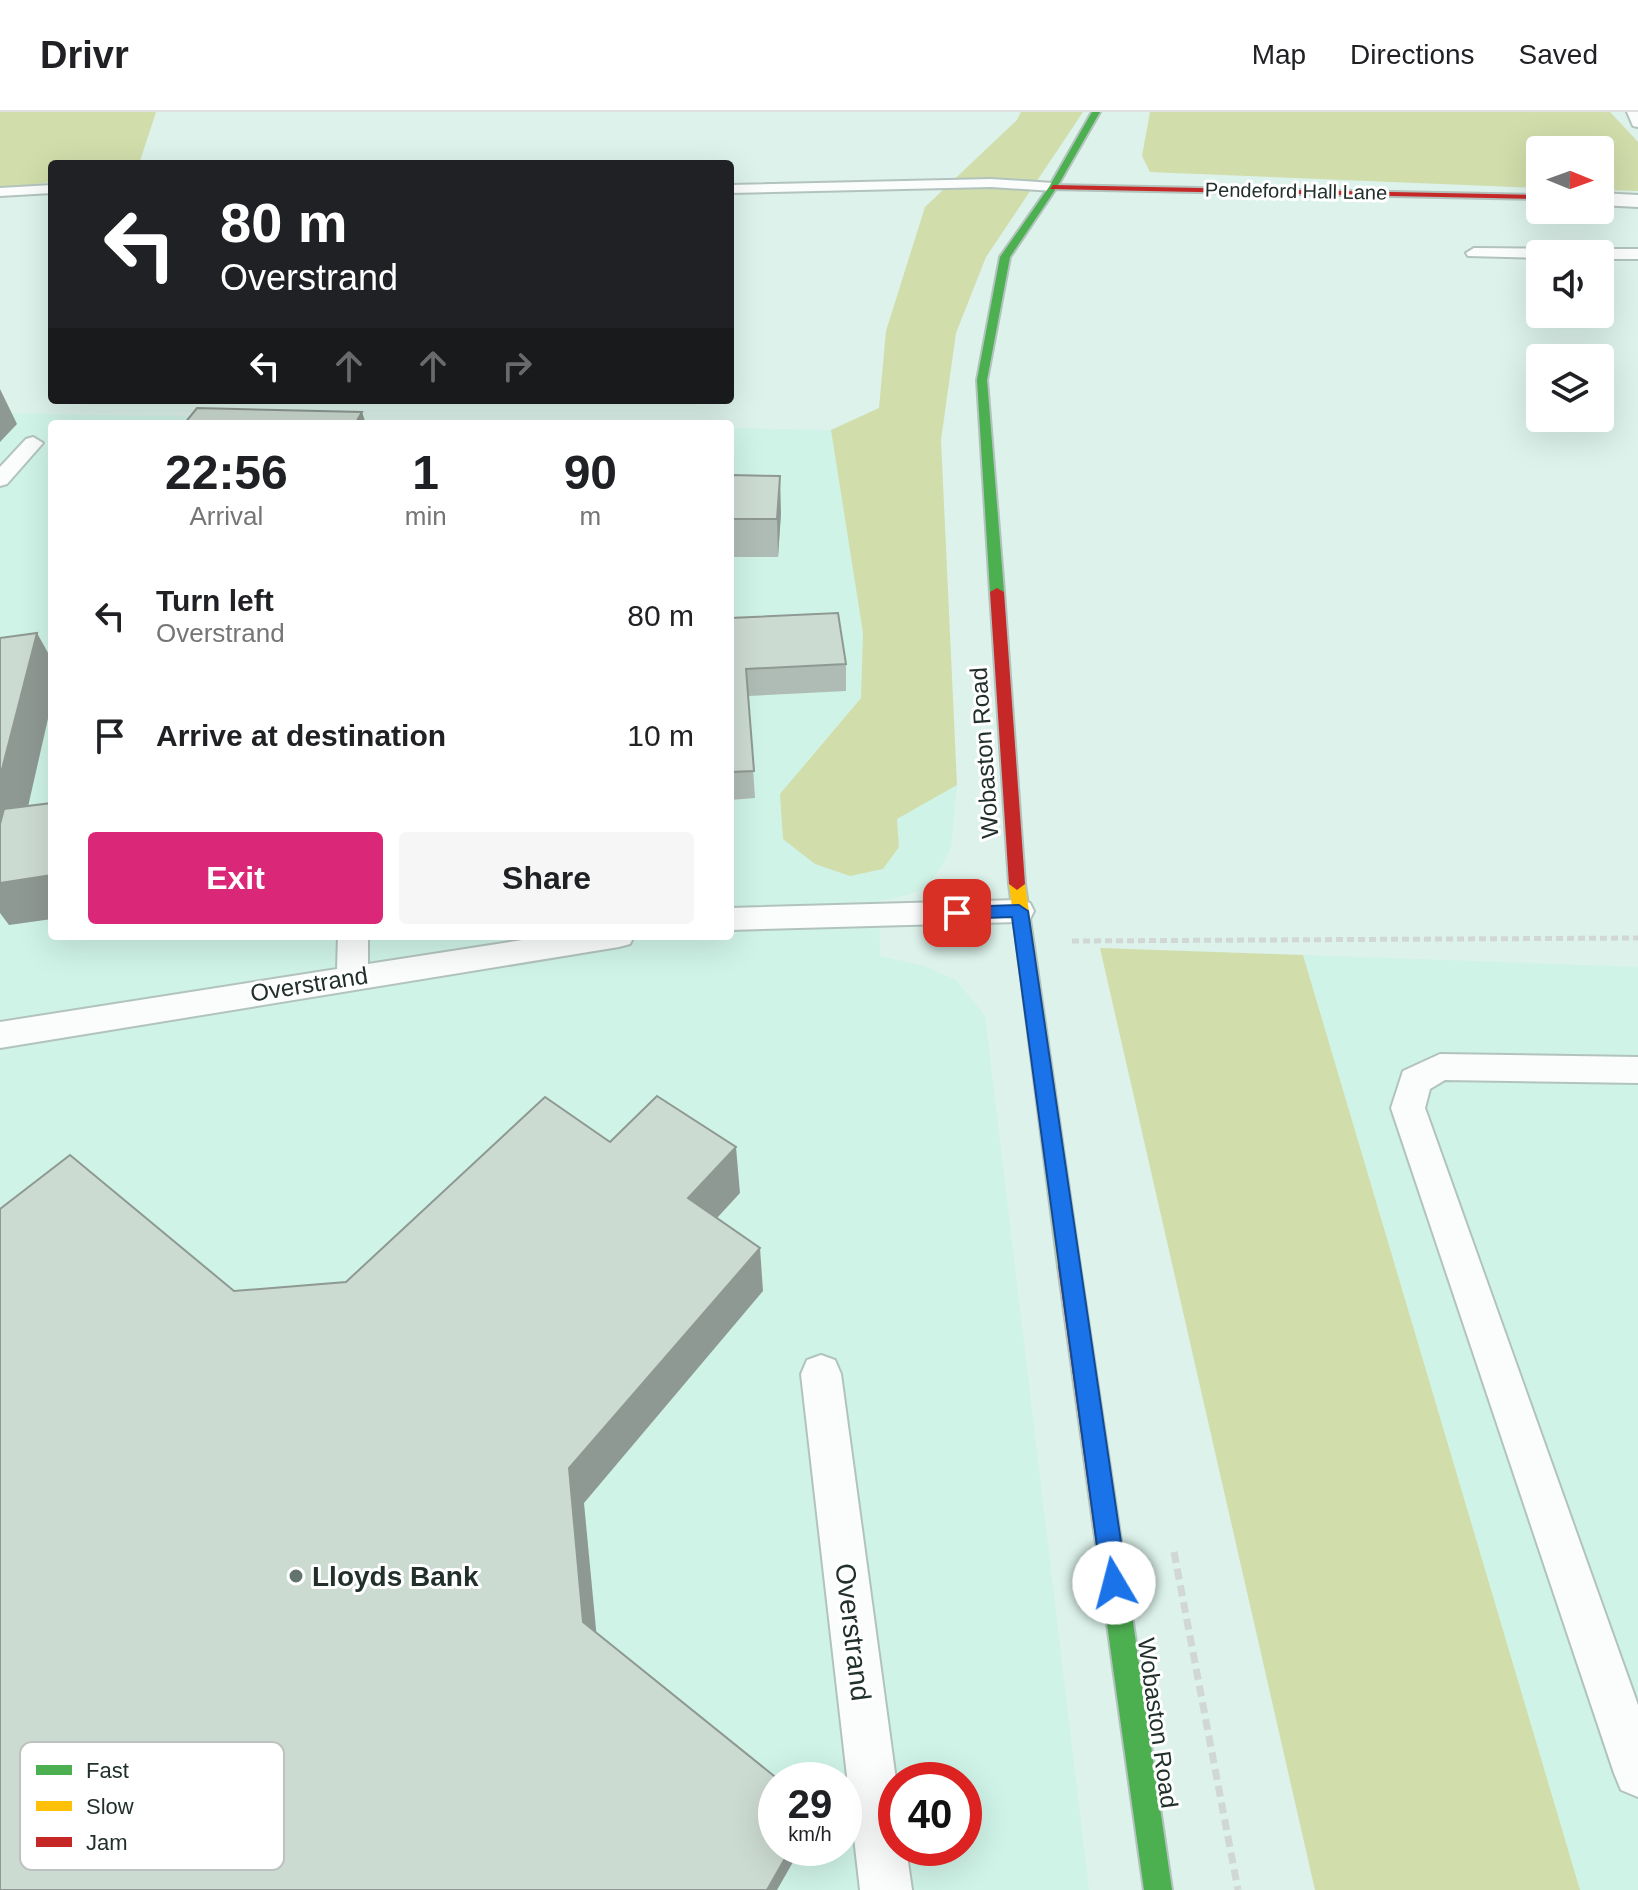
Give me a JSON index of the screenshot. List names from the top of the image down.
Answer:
{
  "streets": {
    "street": ["Pendeford Hall Lane", "Wobaston Road"],
    "lane": ["Overstrand"]
  },
  "crossings": [
    ["Pendeford Hall Lane", "Wobaston Road"]
  ],
  "places": ["Lloyds Bank"],
  "legend": ["Fast", "Slow", "Jam"],
  "north": "right",
  "page": {
    "header": "Drivr",
    "nav": ["Map", "Directions", "Saved"],
    "turn": ["80 m", "Overstrand"],
    "eta": [
      "22:56",
      "Arrival",
      "1",
      "min",
      "90",
      "m"
    ],
    "list": [
      {
        "name": "Turn left",
        "note": "Overstrand",
        "value": "80 m"
      },
      {
        "name": "Arrive at destination",
        "value": "10 m"
      }
    ],
    "buttons": ["Exit", "Share"],
    "speed": "29 km/h",
    "limit": "40"
  }
}
